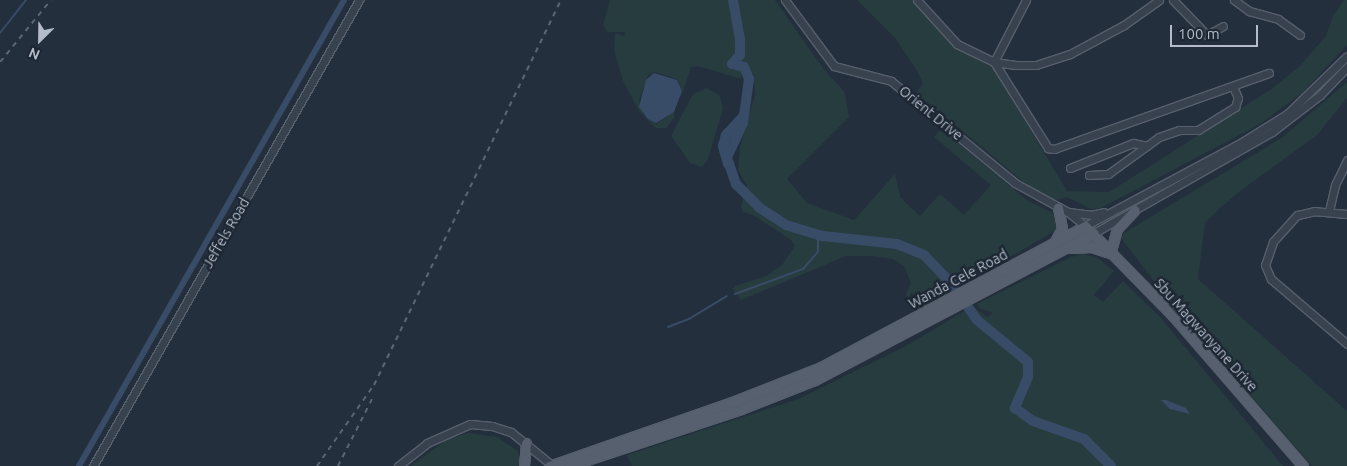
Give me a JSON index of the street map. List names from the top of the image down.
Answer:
{
  "streets": {
    "main road": ["Wanda Cele Road", "Sbu Magwanyane Drive"],
    "street": ["Orient Drive", "Jeffels Road"]
  },
  "crossings": [
    ["Orient Drive", "Wanda Cele Road"],
    ["Orient Drive", "Sbu Magwanyane Drive"],
    ["Wanda Cele Road", "Sbu Magwanyane Drive"]
  ],
  "scale_bar": "100 m",
  "north": "bottom left"
}
